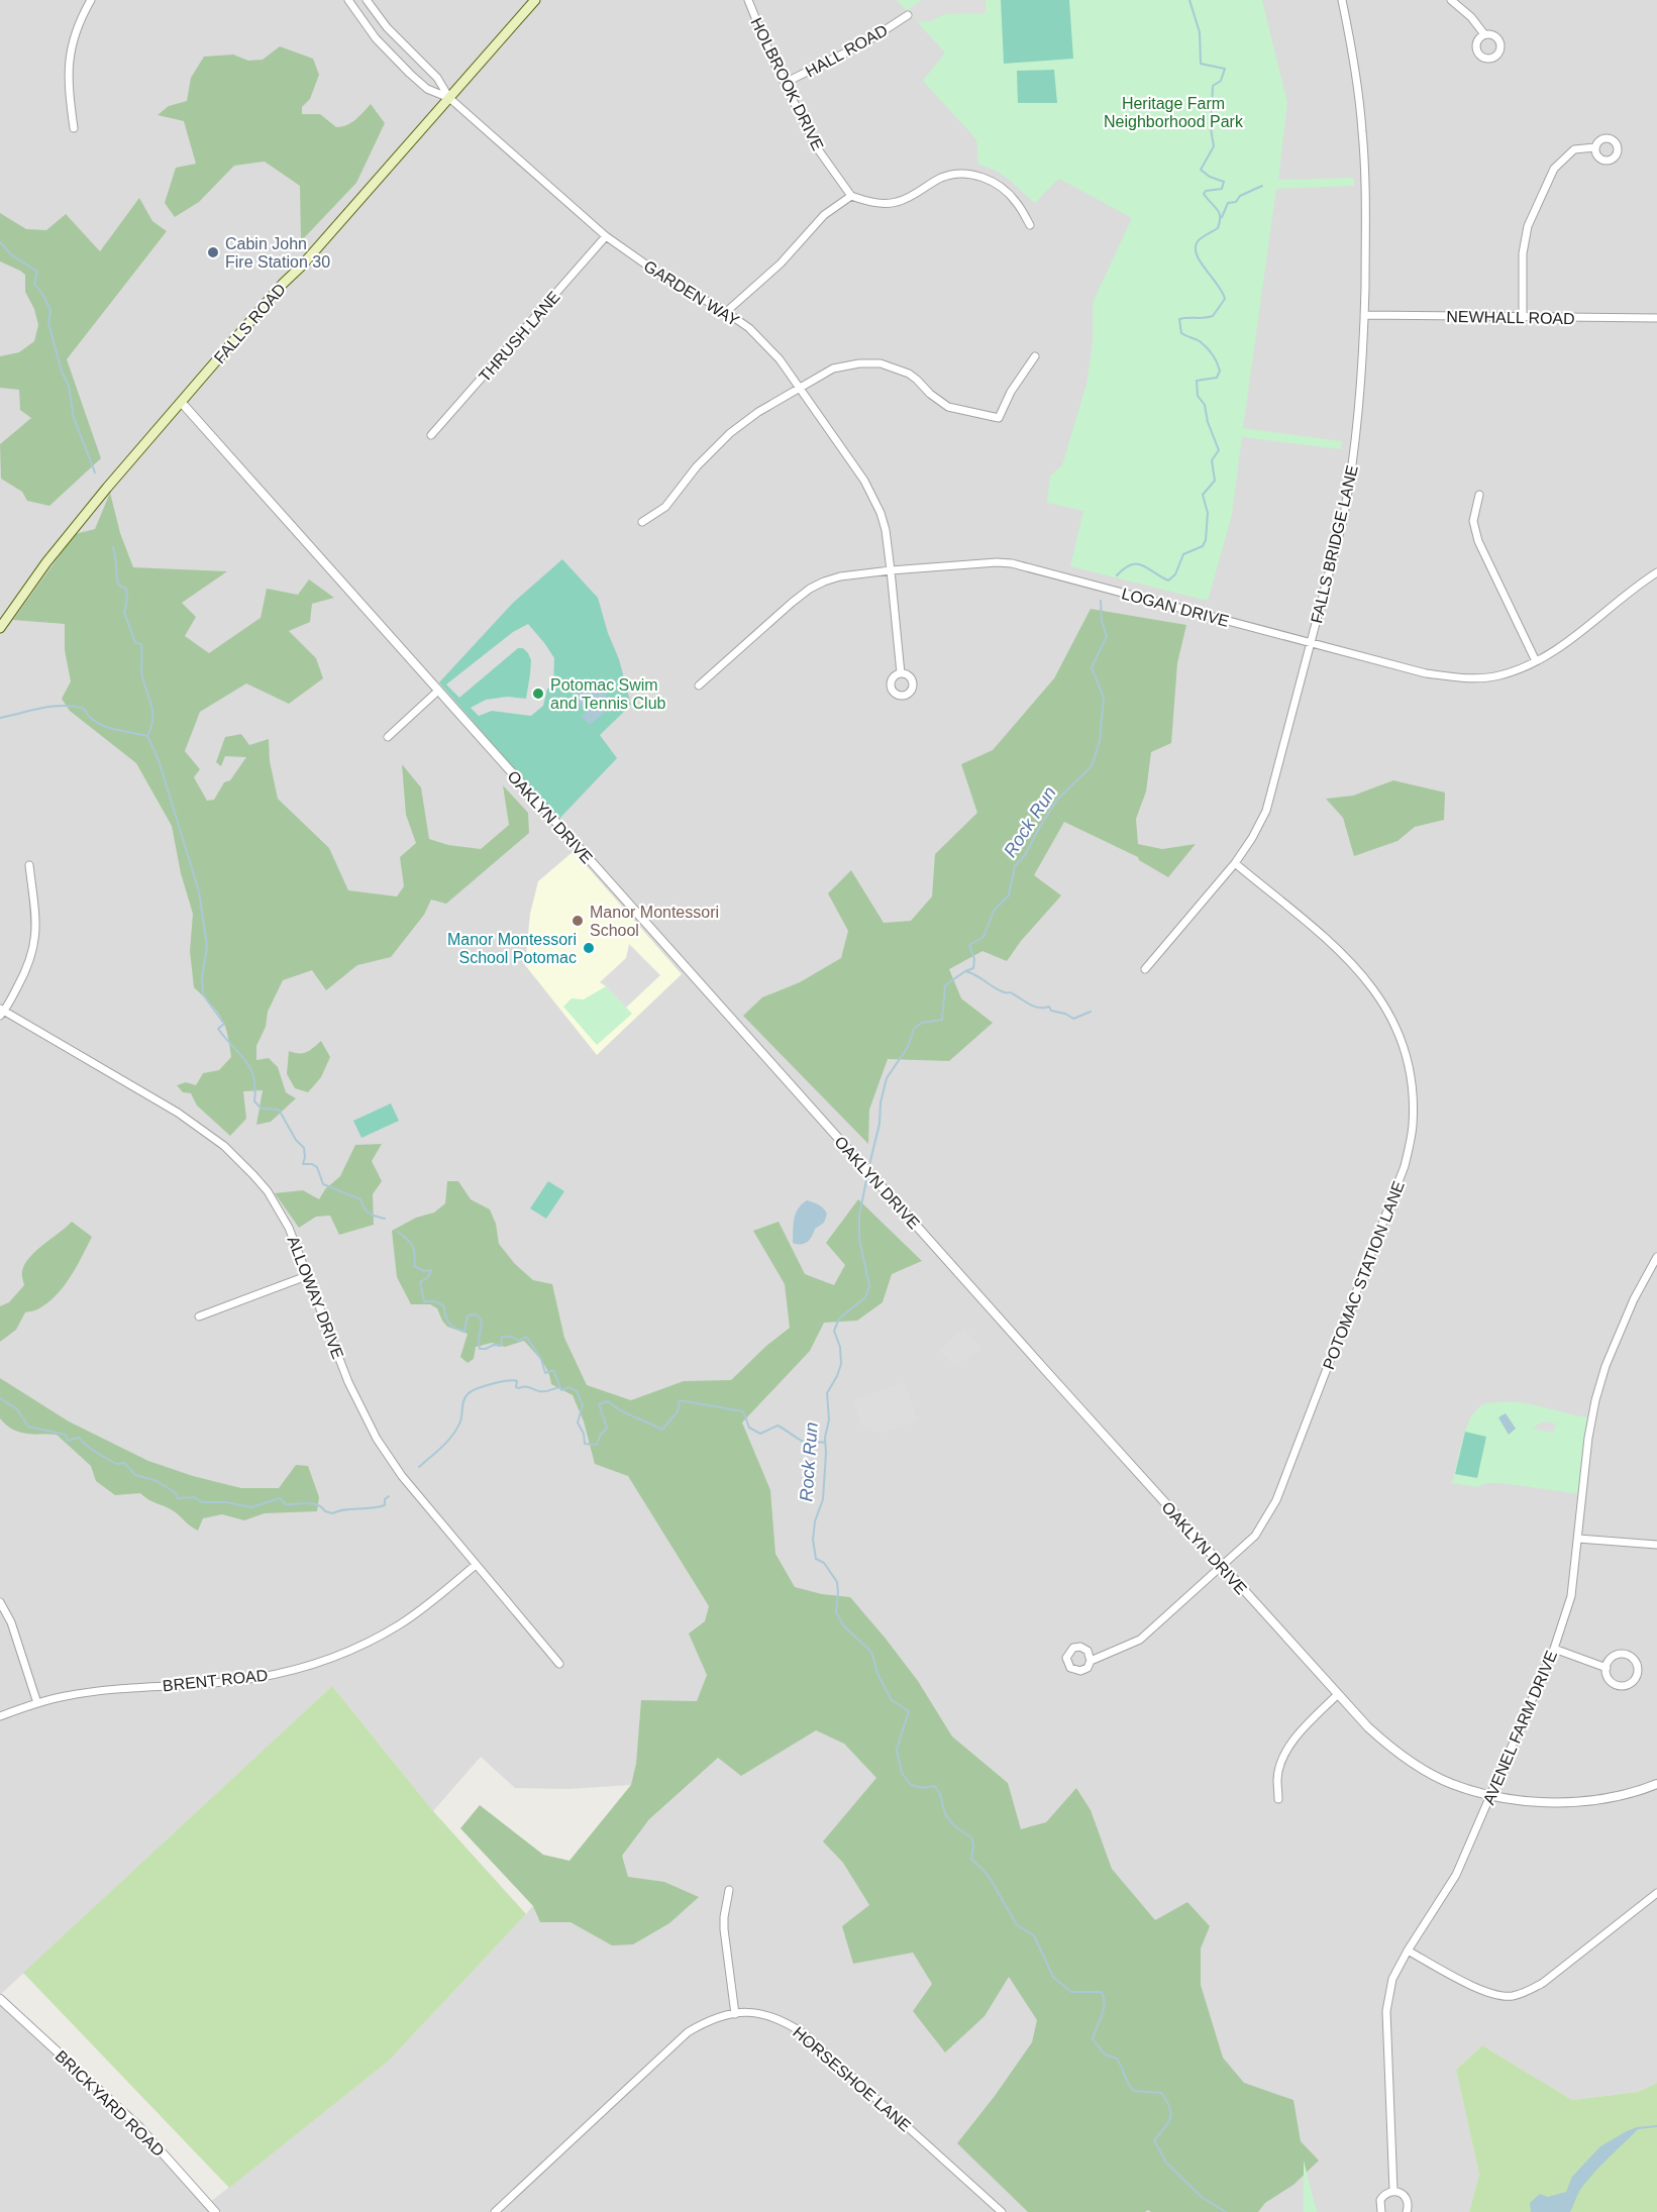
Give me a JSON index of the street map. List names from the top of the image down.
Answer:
{
  "streets": {
    "main road": ["FALLS ROAD"],
    "street": [
      "HALL ROAD",
      "HOLBROOK DRIVE",
      "GARDEN WAY",
      "NEWHALL ROAD",
      "THRUSH LANE",
      "FALLS BRIDGE LANE",
      "LOGAN DRIVE",
      "OAKLYN DRIVE",
      "POTOMAC STATION LANE",
      "ALLOWAY DRIVE",
      "BRENT ROAD",
      "AVENEL FARM DRIVE",
      "HORSESHOE LANE",
      "BRICKYARD ROAD"
    ]
  },
  "crossings": [
    ["HALL ROAD", "HOLBROOK DRIVE"],
    ["GARDEN WAY", "FALLS ROAD"],
    ["GARDEN WAY", "THRUSH LANE"],
    ["GARDEN WAY", "LOGAN DRIVE"],
    ["NEWHALL ROAD", "FALLS BRIDGE LANE"],
    ["FALLS ROAD", "OAKLYN DRIVE"],
    ["FALLS BRIDGE LANE", "LOGAN DRIVE"],
    ["FALLS BRIDGE LANE", "POTOMAC STATION LANE"],
    ["OAKLYN DRIVE", "POTOMAC STATION LANE"],
    ["OAKLYN DRIVE", "AVENEL FARM DRIVE"],
    ["ALLOWAY DRIVE", "BRENT ROAD"]
  ],
  "water": ["Rock Run"],
  "parks": ["Heritage Farm Neighborhood Park"],
  "places": [
    "Cabin John Fire Station 30",
    "Potomac Swim and Tennis Club",
    "Manor Montessori School",
    "Manor Montessori School Potomac"
  ]
}
